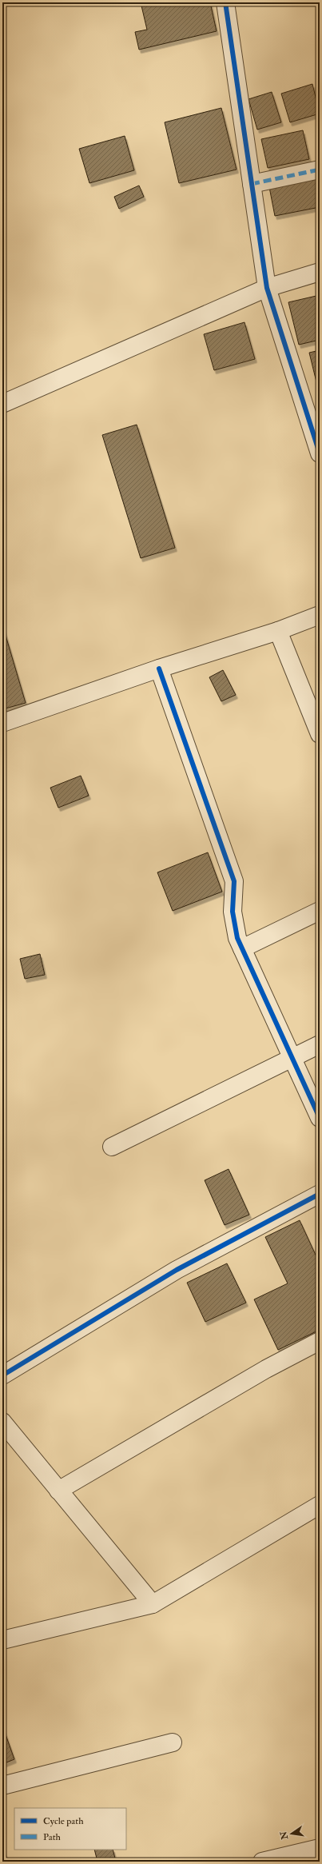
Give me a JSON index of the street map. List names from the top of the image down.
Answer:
{
  "legend": ["Cycle path", "Path"],
  "north": "left"
}
